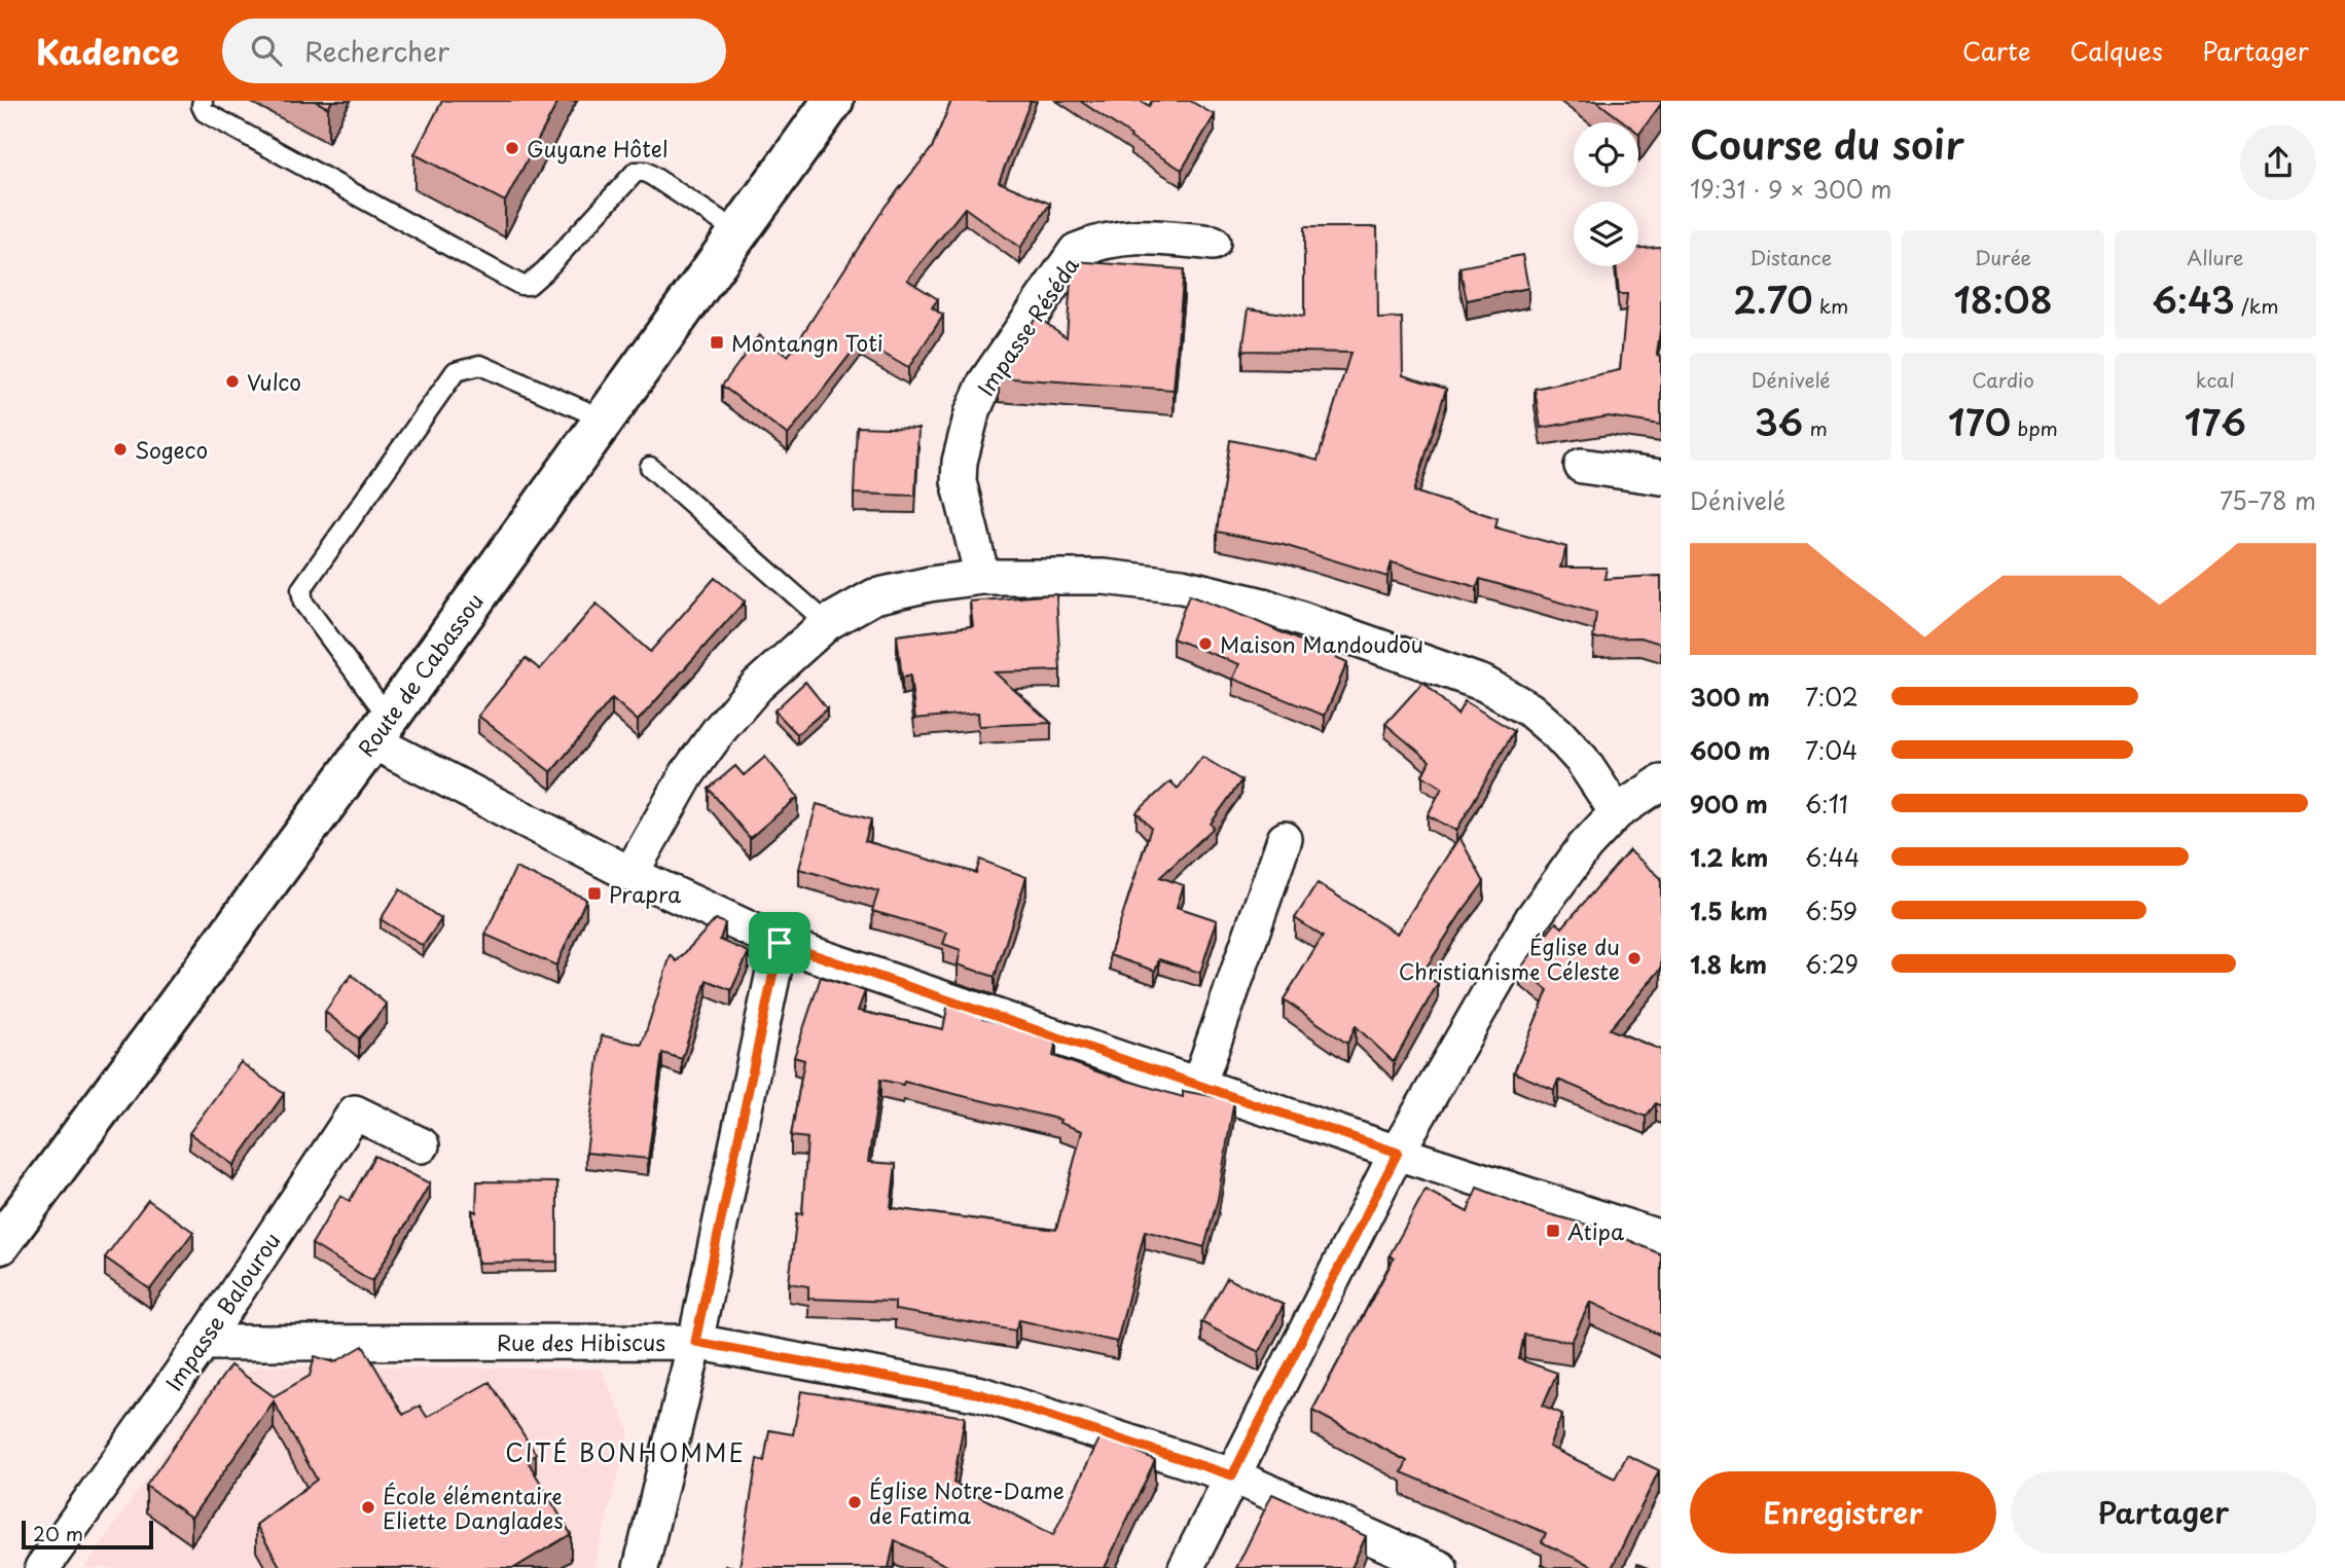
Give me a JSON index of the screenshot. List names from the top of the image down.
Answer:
{
  "streets": {
    "main road": ["Route de Cabassou"],
    "street": ["Impasse Réséda", "Impasse Balourou", "Rue des Hibiscus"]
  },
  "crossings": [
    ["Impasse Balourou", "Rue des Hibiscus"]
  ],
  "districts": ["CITÉ BONHOMME"],
  "places": {
    "other": [
      "Guyane Hôtel",
      "Vulco",
      "Sogeco",
      "Maison Mandoudou",
      "Église du Christianisme Céleste",
      "Église Notre-Dame de Fatima",
      "École élémentaire Eliette Danglades"
    ],
    "transit": ["Montangn Toti", "Prapra", "Atipa"]
  },
  "scale_bar": "20 m",
  "page": {
    "header": "Kadence",
    "search": "Rechercher",
    "nav": ["Carte", "Calques", "Partager"],
    "heading": ["Course du soir", "19:31 · 9 × 300 m"],
    "stats": [
      ["Distance", "2.70 km"],
      ["Durée", "18:08"],
      ["Allure", "6:43 /km"],
      ["Dénivelé", "36 m"],
      ["Cardio", "170 bpm"],
      ["kcal", "176"]
    ],
    "chart": ["Dénivelé", "75–78 m"],
    "list": [
      {
        "name": "300 m",
        "note": "7:02"
      },
      {
        "name": "600 m",
        "note": "7:04"
      },
      {
        "name": "900 m",
        "note": "6:11"
      },
      {
        "name": "1.2 km",
        "note": "6:44"
      },
      {
        "name": "1.5 km",
        "note": "6:59"
      },
      {
        "name": "1.8 km",
        "note": "6:29"
      }
    ],
    "buttons": ["Enregistrer", "Partager"],
    "scale": "20 m"
  }
}
